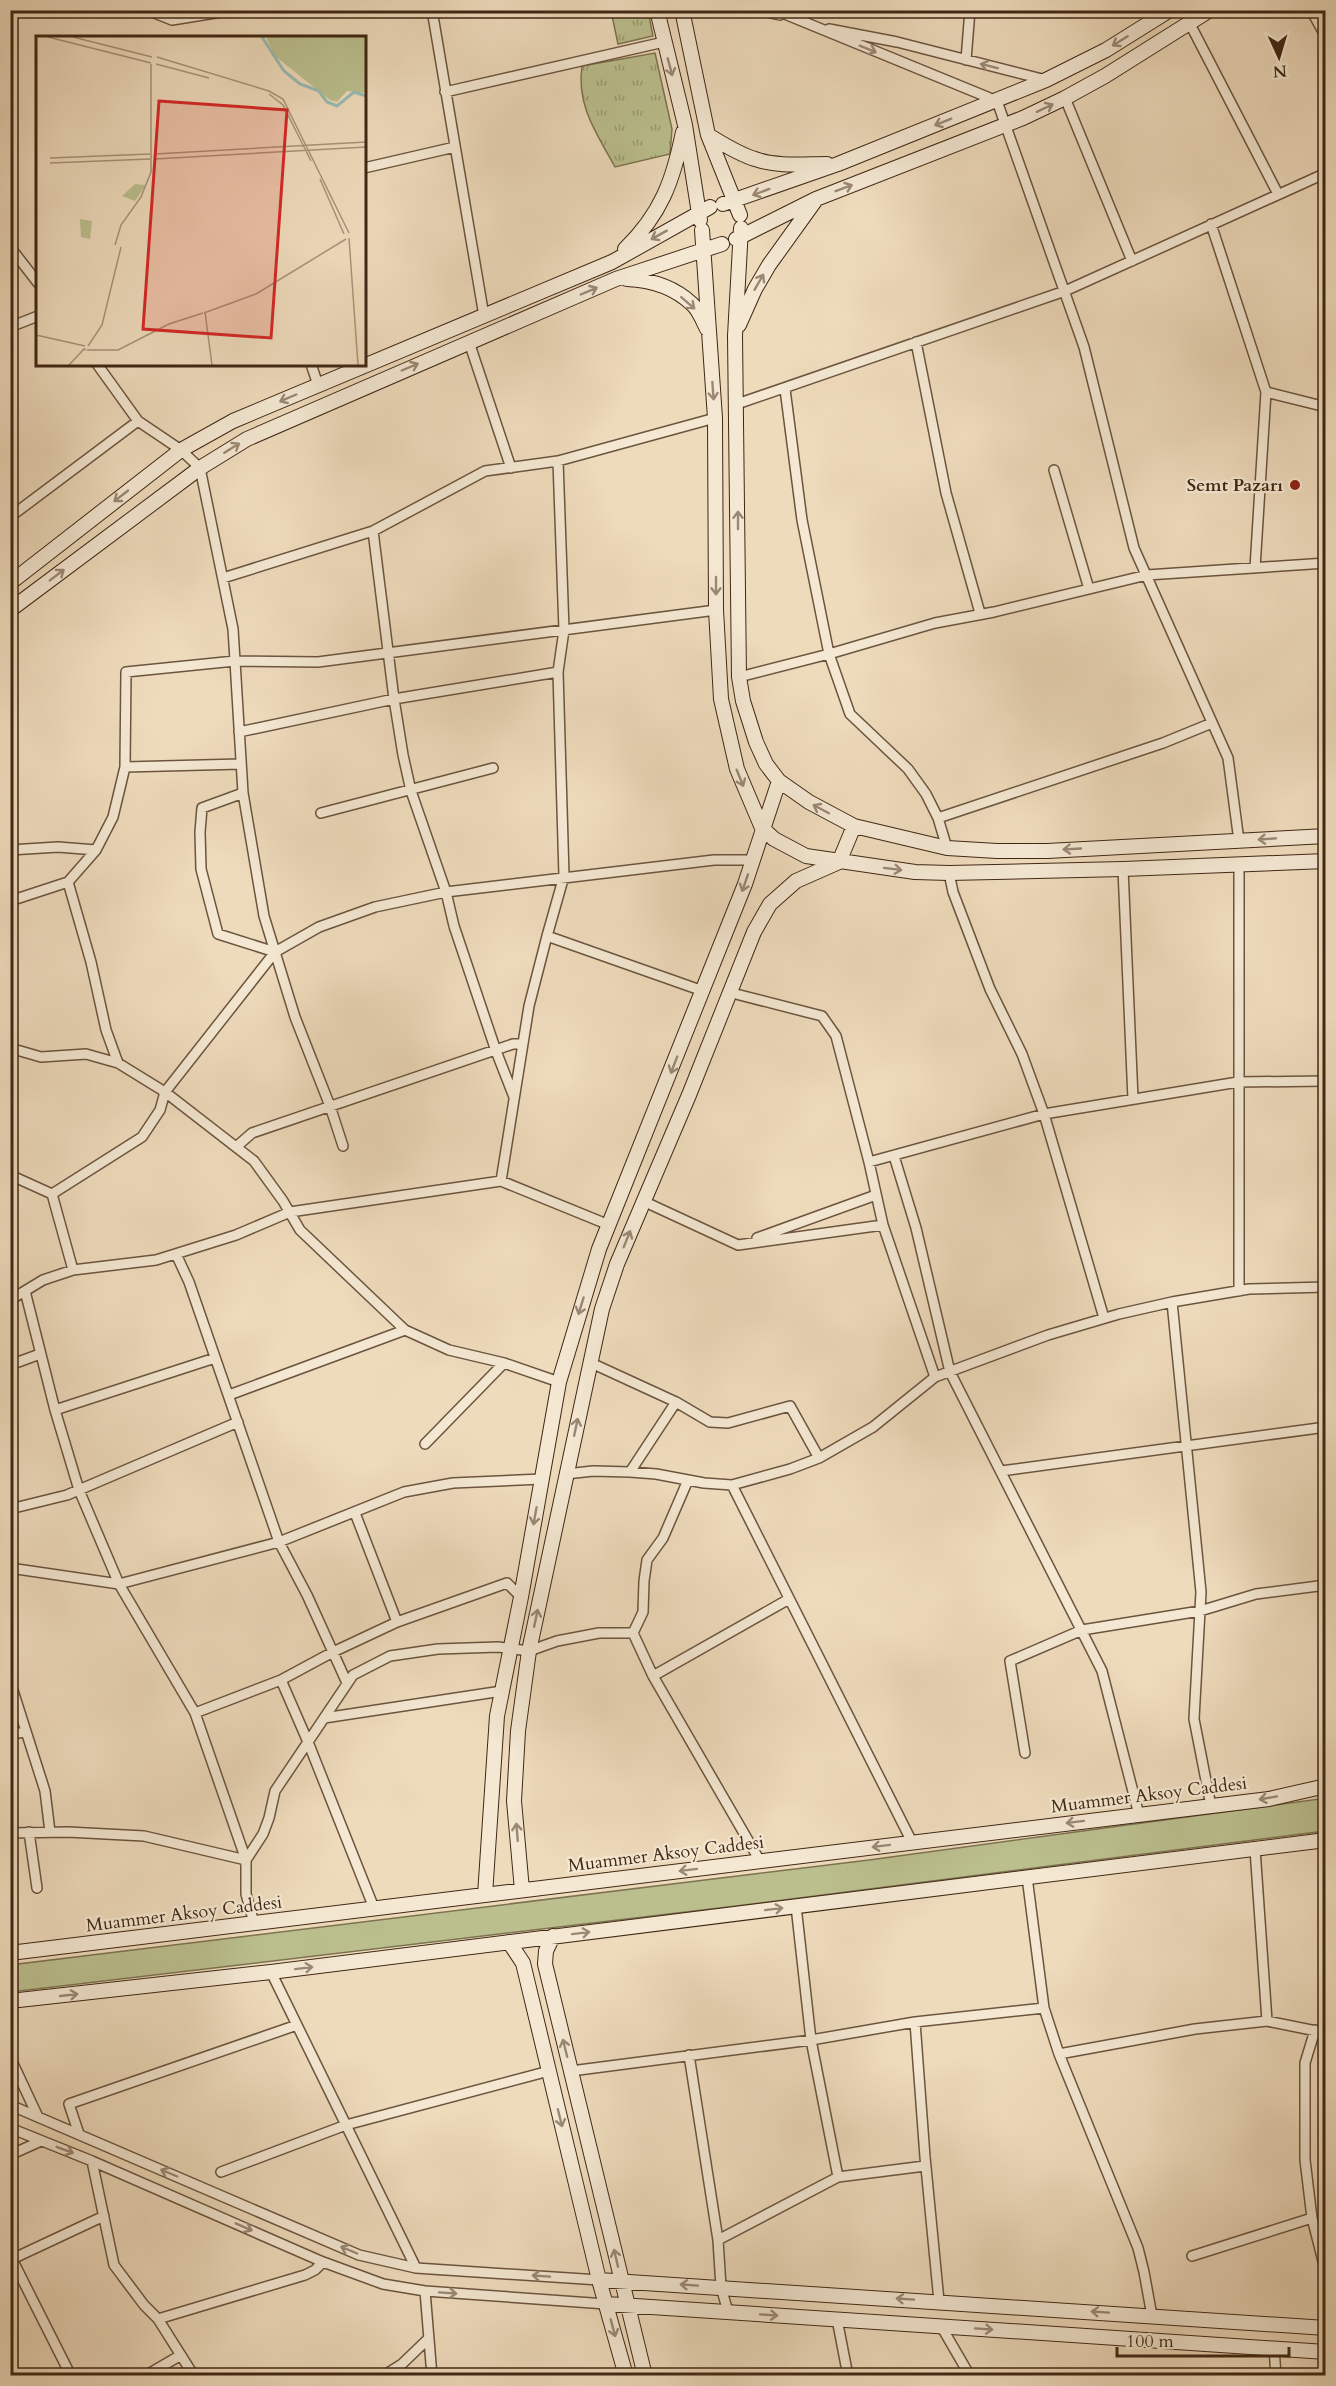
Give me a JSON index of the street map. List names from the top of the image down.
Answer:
{
  "streets": {
    "street": ["Muammer Aksoy Caddesi"]
  },
  "places": ["Semt Pazarı"],
  "scale_bar": "100 m",
  "north": "bottom"
}
